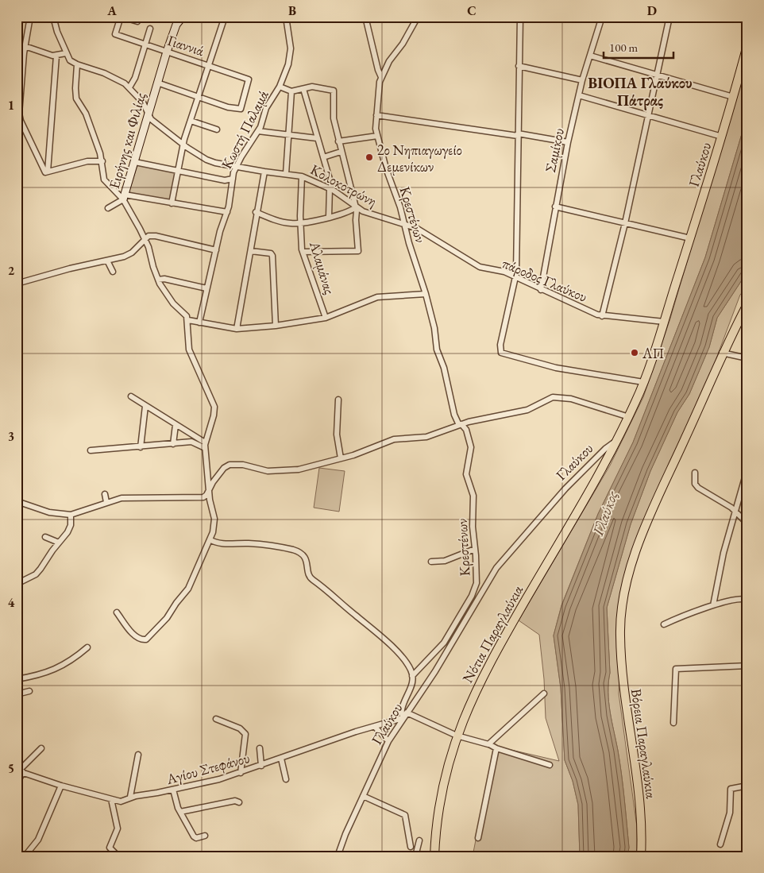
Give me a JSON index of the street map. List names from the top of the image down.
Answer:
{
  "streets": {
    "main road": ["Γλαύκου", "Νότια Παραγλαύκια", "Βόρεια Παραγλαύκια"],
    "street": [
      "Γιαννιά",
      "Κωστή Παλαμά",
      "Ειρήνης και Φιλίας",
      "Σαμίκου",
      "Κολοκοτρώνη",
      "Κρεστένων",
      "Αλαμάνας",
      "πάροδος Γλαύκου",
      "Αγίου Στεφάνου"
    ]
  },
  "crossings": [
    ["Γιαννιά", "Ειρήνης και Φιλίας"],
    ["Κωστή Παλαμά", "Κολοκοτρώνη"],
    ["Ειρήνης και Φιλίας", "Κολοκοτρώνη"],
    ["Σαμίκου", "πάροδος Γλαύκου"],
    ["Γλαύκου", "πάροδος Γλαύκου"],
    ["Γλαύκου", "Νότια Παραγλαύκια"],
    ["Γλαύκου", "Αγίου Στεφάνου"],
    ["Κολοκοτρώνη", "Κρεστένων"],
    ["Κολοκοτρώνη", "Αλαμάνας"],
    ["Κολοκοτρώνη", "πάροδος Γλαύκου"],
    ["Κρεστένων", "πάροδος Γλαύκου"]
  ],
  "districts": ["ΒΙΟΠΑ Γλαύκου Πάτρας"],
  "water": ["Γλαύκος"],
  "places": ["2ο Νηπιαγωγείο Δεμενίκων", "ΑΠ"],
  "scale_bar": "100 m",
  "grid": {
    "columns": [
      "A",
      "B",
      "C",
      "D"
    ],
    "rows": [
      "1",
      "2",
      "3",
      "4",
      "5"
    ]
  }
}
